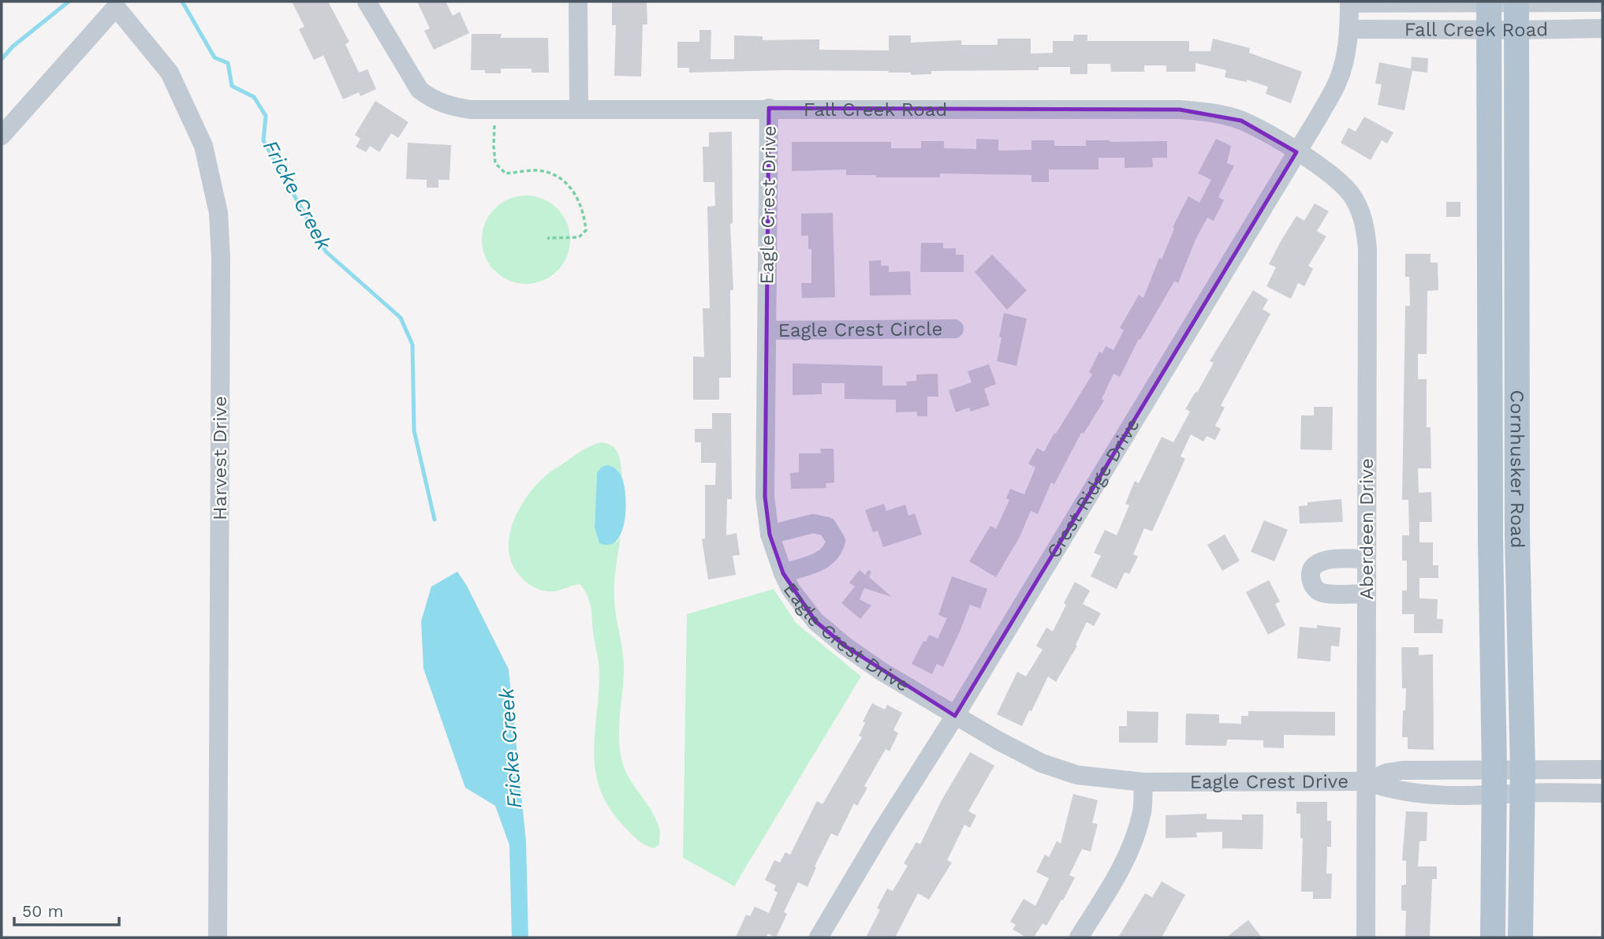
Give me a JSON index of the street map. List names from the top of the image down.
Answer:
{
  "streets": {
    "main road": ["Cornhusker Road"],
    "street": [
      "Fall Creek Road",
      "Eagle Crest Drive",
      "Eagle Crest Circle",
      "Harvest Drive",
      "Crest Ridge Drive",
      "Aberdeen Drive"
    ]
  },
  "crossings": [
    ["Fall Creek Road", "Eagle Crest Drive"],
    ["Fall Creek Road", "Cornhusker Road"],
    ["Fall Creek Road", "Crest Ridge Drive"],
    ["Fall Creek Road", "Aberdeen Drive"],
    ["Eagle Crest Drive", "Eagle Crest Circle"],
    ["Eagle Crest Drive", "Cornhusker Road"],
    ["Eagle Crest Drive", "Crest Ridge Drive"],
    ["Eagle Crest Drive", "Aberdeen Drive"],
    ["Crest Ridge Drive", "Aberdeen Drive"]
  ],
  "water": ["Fricke Creek"],
  "scale_bar": "50 m"
}
